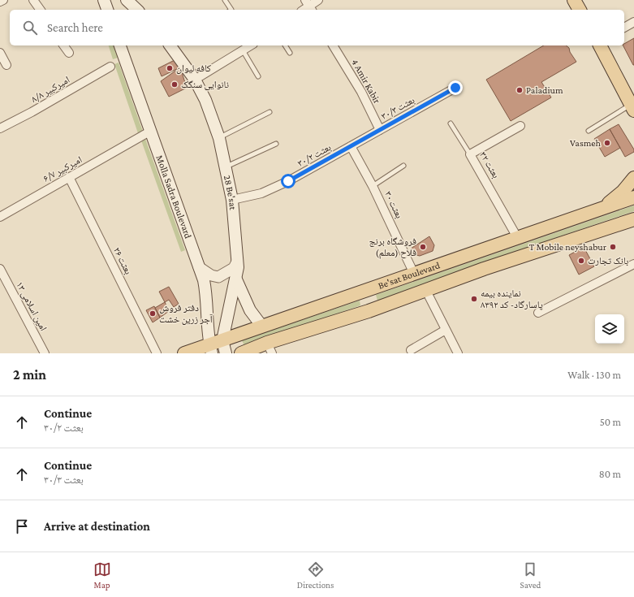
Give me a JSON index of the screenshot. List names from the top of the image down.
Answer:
{
  "streets": {
    "main road": ["28 Be'sat", "Molla Sadra Boulevard", "Be'sat Boulevard"],
    "street": [
      "4 Amir Kabir",
      "امیرکبیر ۸/۸",
      "بعثت ۳۰/۳",
      "بعثت ۳۰/۲",
      "بعثت ۳۲",
      "امیرکبیر ۶/۷",
      "بعثت ۳۰",
      "بعثت ۲۶",
      "امین اسلامی ۱۳"
    ]
  },
  "crossings": [
    ["4 Amir Kabir", "بعثت ۳۰/۳"],
    ["بعثت ۳۰/۳", "بعثت ۳۰/۲"],
    ["بعثت ۳۰/۳", "بعثت ۳۰"],
    ["بعثت ۳۰/۲", "28 Be'sat"],
    ["بعثت ۳۰/۲", "بعثت ۳۰"],
    ["بعثت ۳۲", "Be'sat Boulevard"],
    ["امیرکبیر ۶/۷", "Molla Sadra Boulevard"],
    ["امیرکبیر ۶/۷", "بعثت ۲۶"],
    ["28 Be'sat", "Be'sat Boulevard"],
    ["Molla Sadra Boulevard", "Be'sat Boulevard"],
    ["بعثت ۳۰", "Be'sat Boulevard"]
  ],
  "places": [
    "کافه لیوان",
    "نانوایی سنگک",
    "Paladium",
    "Vasmeh",
    "فروشگاه برنج فلاح (معلم)",
    "T Mobile neyshabur",
    "بانک تجارت",
    "نماینده بیمه پاسارگاد- کد ۸۳۹۲",
    "دفتر فروش آجر زرین خشت"
  ],
  "page": {
    "search": "Search here",
    "heading": ["2 min", "Walk · 130 m"],
    "list": [
      ["Continue", "بعثت ۳۰/۲", "50 m"],
      ["Continue", "بعثت ۳۰/۳", "80 m"],
      "Arrive at destination"
    ],
    "nav": ["Map", "Directions", "Saved"]
  }
}
